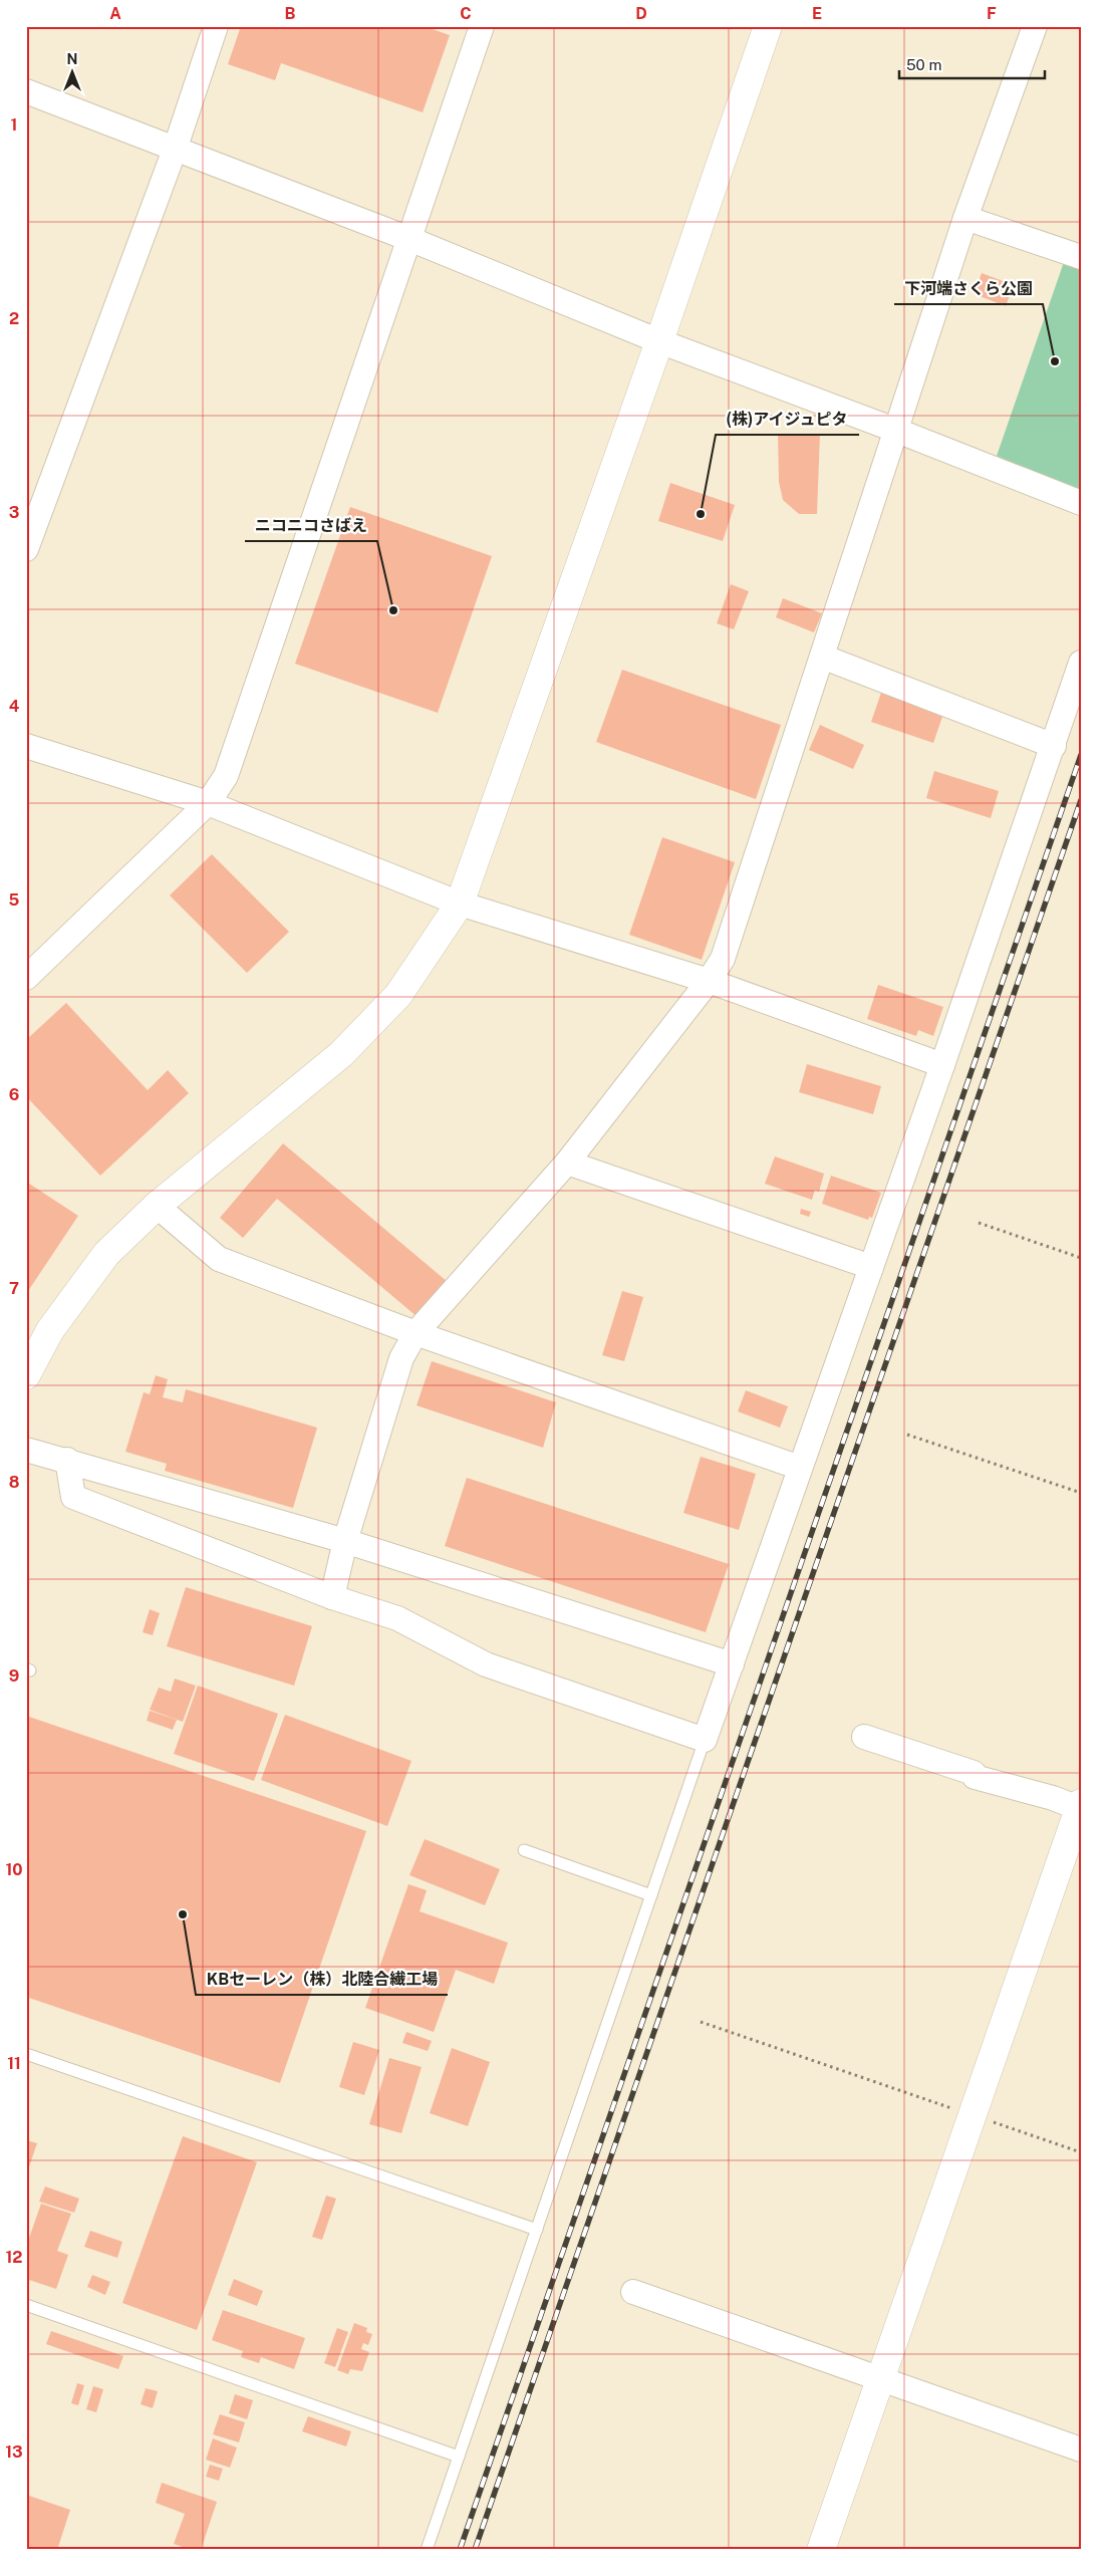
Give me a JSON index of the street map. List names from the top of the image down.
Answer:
{
  "places": [
    "下河端さくら公園",
    "(株)アイジュピタ",
    "ニコニコさばえ",
    "KBセーレン（株）北陸合繊工場"
  ],
  "scale_bar": "50 m",
  "north": "top",
  "grid": {
    "columns": [
      "A",
      "B",
      "C",
      "D",
      "E",
      "F"
    ],
    "rows": [
      "1",
      "2",
      "3",
      "4",
      "5",
      "6",
      "7",
      "8",
      "9",
      "10",
      "11",
      "12",
      "13"
    ]
  }
}
